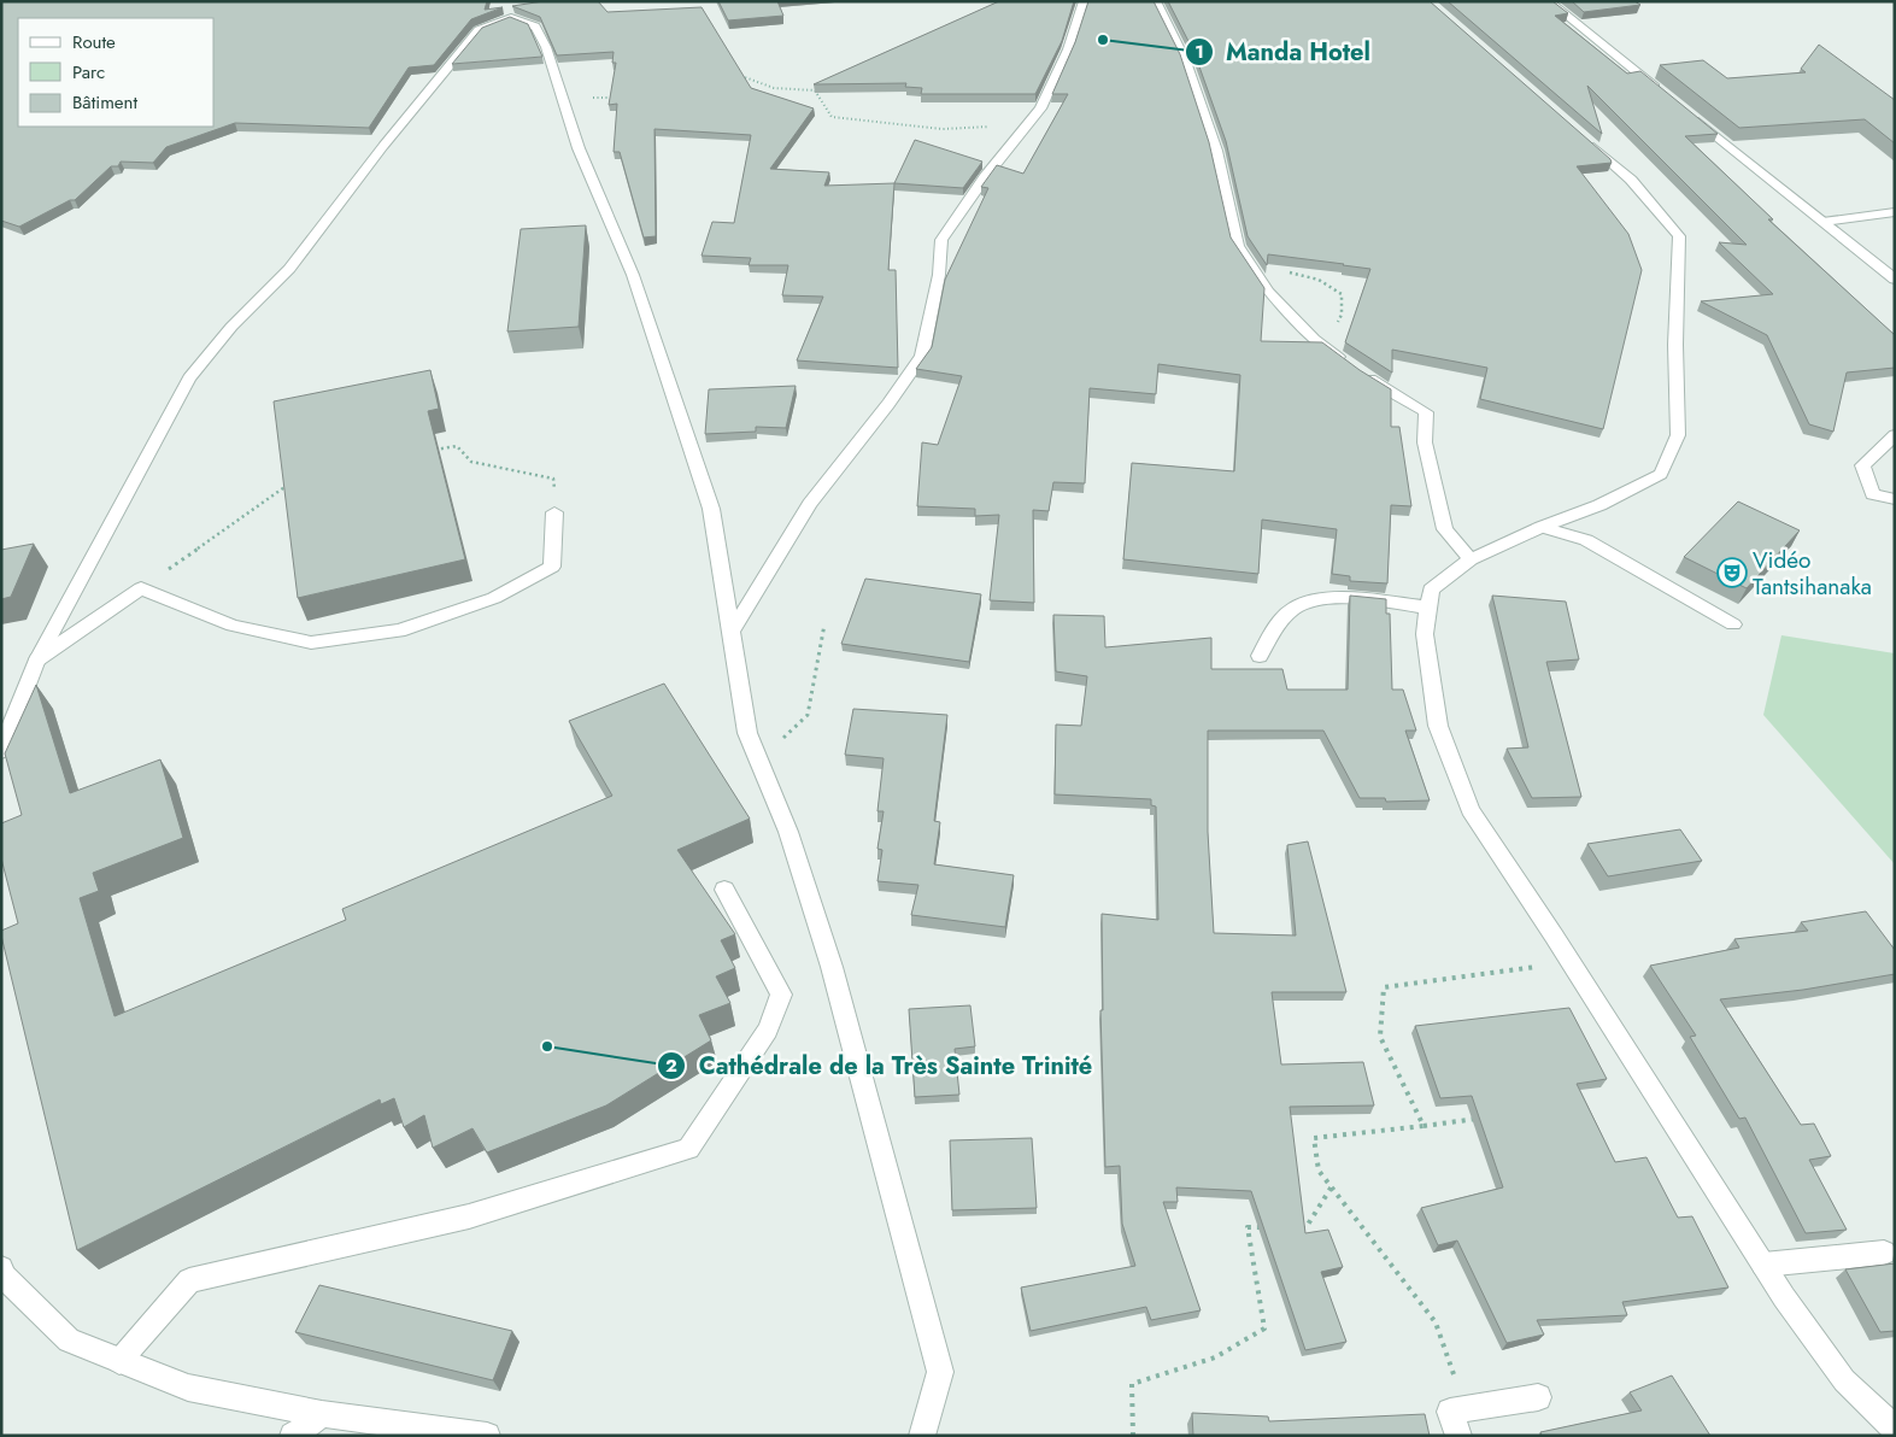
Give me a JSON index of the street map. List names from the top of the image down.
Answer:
{
  "places": {
    "other": ["Manda Hotel", "Cathédrale de la Très Sainte Trinité"],
    "theatre": ["Vidéo Tantsihanaka"]
  },
  "legend": ["Route", "Parc", "Bâtiment"]
}
